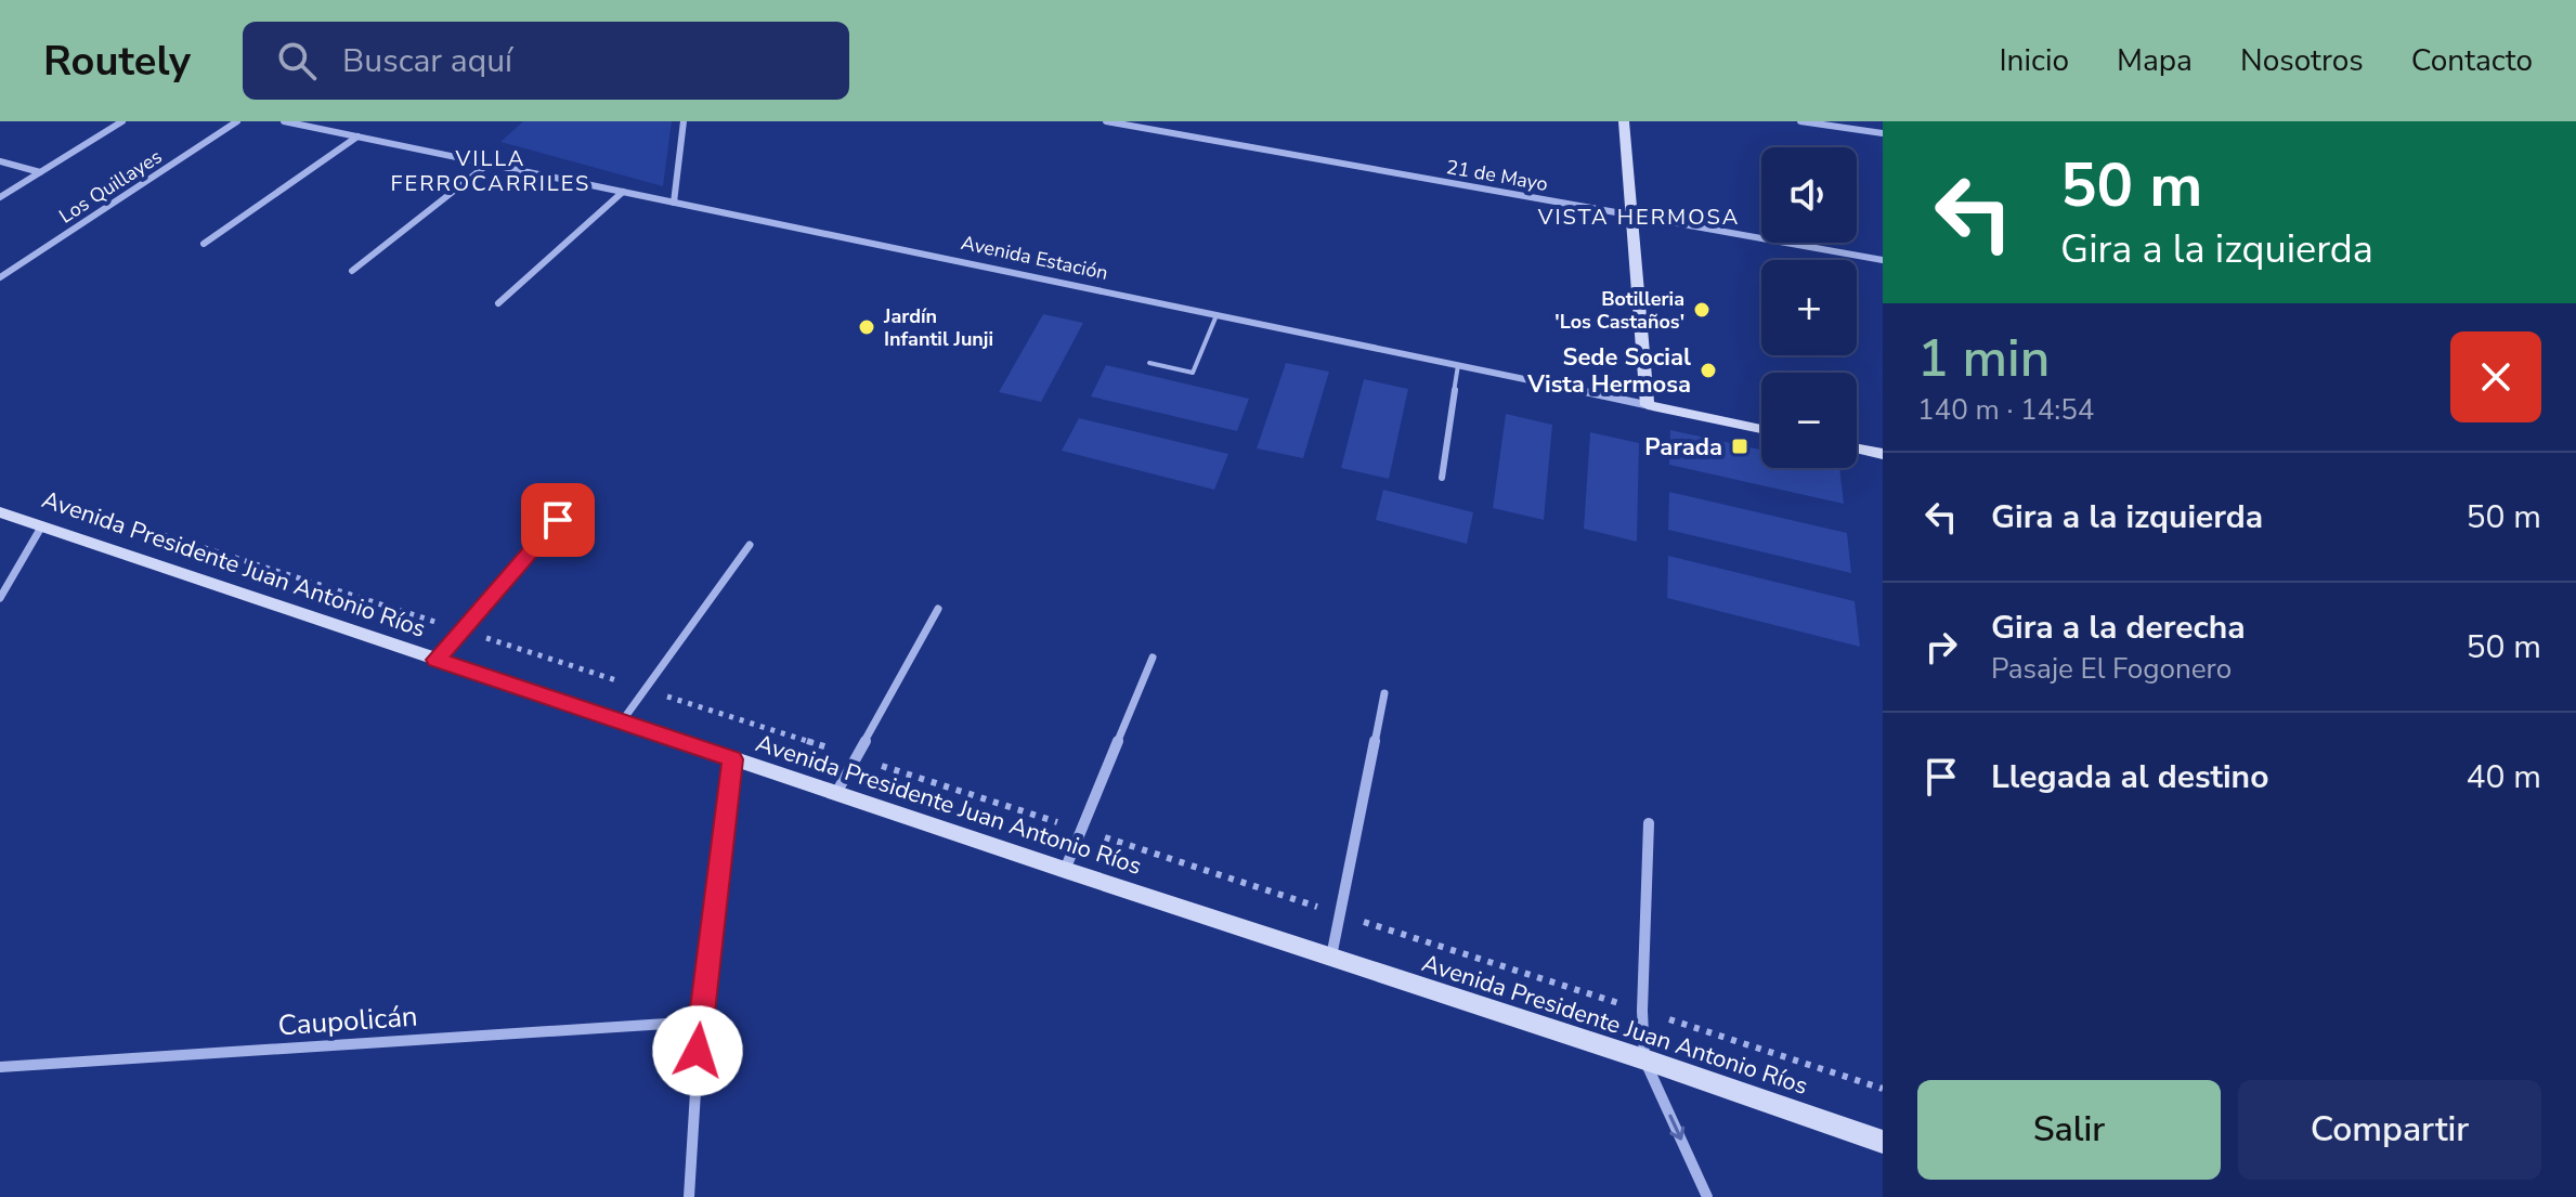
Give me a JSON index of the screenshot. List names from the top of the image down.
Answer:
{
  "streets": {
    "main road": ["Avenida Estación", "Avenida Presidente Juan Antonio Ríos"],
    "street": ["21 de Mayo", "Los Quillayes", "Caupolicán"]
  },
  "districts": ["VILLA FERROCARRILES", "VISTA HERMOSA"],
  "places": {
    "other": ["Botilleria 'Los Castaños'", "Jardín Infantil Junji", "Sede Social Vista Hermosa"],
    "transit": ["Parada"]
  },
  "page": {
    "header": "Routely",
    "search": "Buscar aquí",
    "nav": [
      "Inicio",
      "Mapa",
      "Nosotros",
      "Contacto"
    ],
    "turn": ["50 m", "Gira a la izquierda"],
    "map_buttons": ["+", "−"],
    "heading": ["1 min", "140 m · 14:54"],
    "list": [
      {
        "name": "Gira a la izquierda",
        "value": "50 m"
      },
      {
        "name": "Gira a la derecha",
        "note": "Pasaje El Fogonero",
        "value": "50 m"
      },
      {
        "name": "Llegada al destino",
        "value": "40 m"
      }
    ],
    "buttons": ["Salir", "Compartir"]
  }
}
